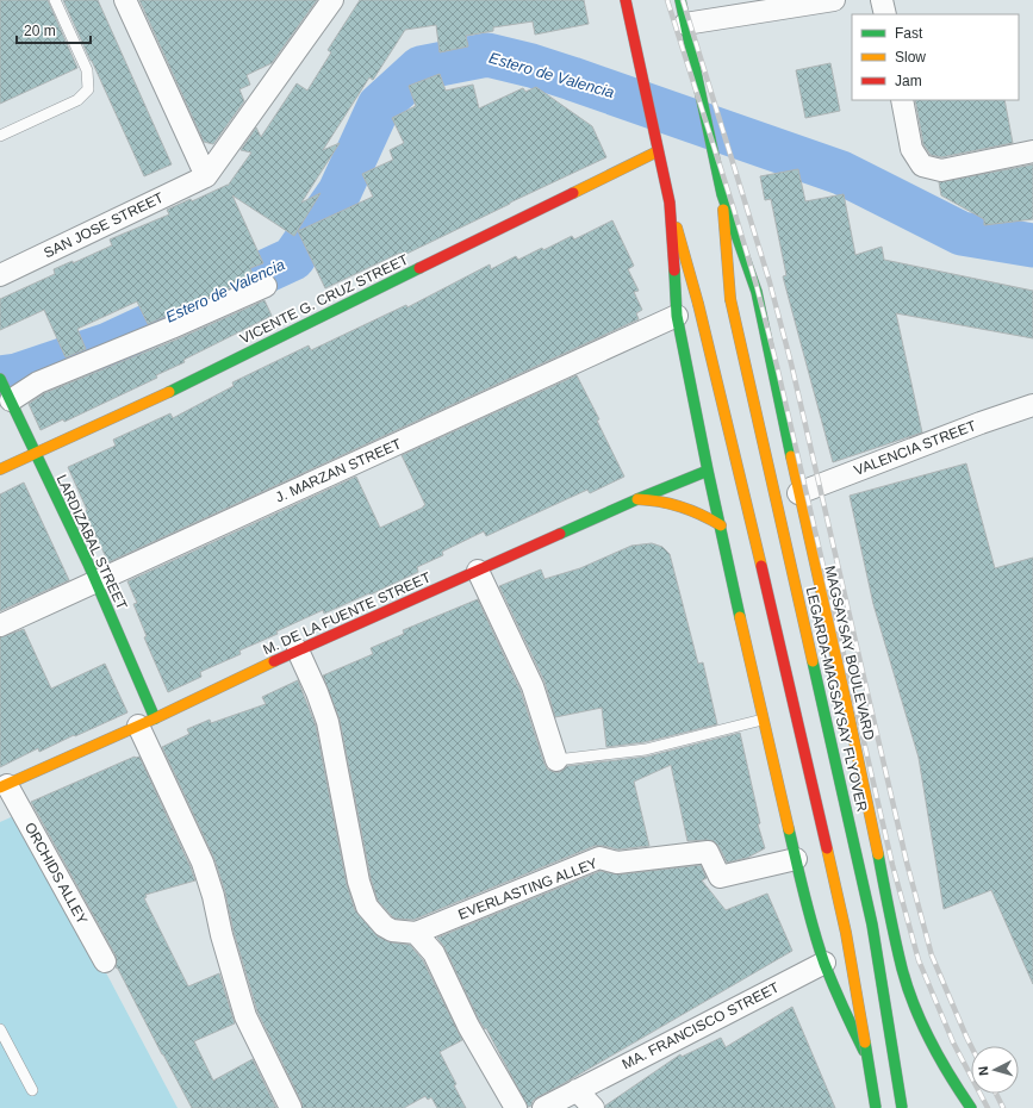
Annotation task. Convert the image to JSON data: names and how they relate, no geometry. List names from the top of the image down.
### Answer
{
  "streets": {
    "main road": [
      "VICENTE G. CRUZ STREET",
      "LARDIZABAL STREET",
      "M. DE LA FUENTE STREET",
      "MAGSAYSAY BOULEVARD",
      "LEGARDA-MAGSAYSAY FLYOVER"
    ],
    "street": [
      "SAN JOSE STREET",
      "VALENCIA STREET",
      "J. MARZAN STREET",
      "ORCHIDS ALLEY",
      "EVERLASTING ALLEY",
      "MA. FRANCISCO STREET"
    ]
  },
  "crossings": [
    ["VICENTE G. CRUZ STREET", "LARDIZABAL STREET"],
    ["VALENCIA STREET", "MAGSAYSAY BOULEVARD"],
    ["J. MARZAN STREET", "LARDIZABAL STREET"],
    ["LARDIZABAL STREET", "M. DE LA FUENTE STREET"],
    ["M. DE LA FUENTE STREET", "ORCHIDS ALLEY"],
    ["MAGSAYSAY BOULEVARD", "LEGARDA-MAGSAYSAY FLYOVER"]
  ],
  "water": ["Estero de Valencia"],
  "legend": ["Fast", "Slow", "Jam"],
  "scale_bar": "20 m",
  "north": "left"
}
